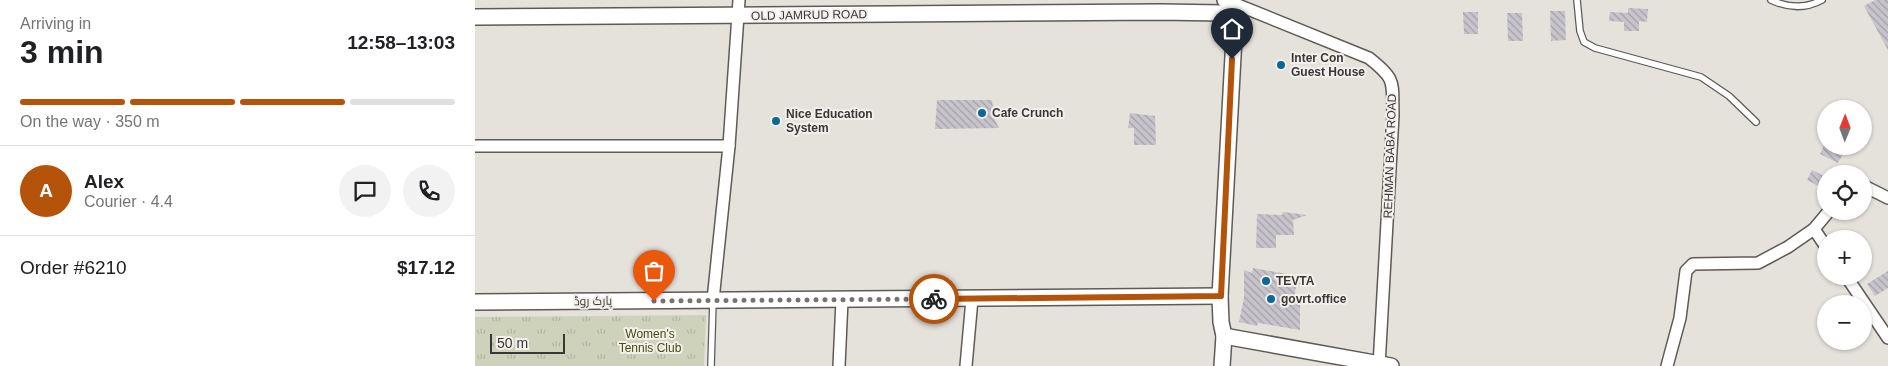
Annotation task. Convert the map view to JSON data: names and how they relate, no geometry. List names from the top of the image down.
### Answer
{
  "streets": {
    "street": ["OLD JAMRUD ROAD", "REHMAN BABA ROAD", "پارک روڈ"]
  },
  "crossings": [
    ["OLD JAMRUD ROAD", "REHMAN BABA ROAD"],
    ["REHMAN BABA ROAD", "پارک روڈ"]
  ],
  "parks": ["Women's Tennis Club"],
  "places": [
    "Inter Con Guest House",
    "Cafe Crunch",
    "Nice Education System",
    "TEVTA",
    "govrt.office"
  ],
  "scale_bar": "50 m",
  "north": "top",
  "page": {
    "heading": ["3 min", "Arriving in", "12:58–13:03"],
    "panel": [
      "Alex",
      "Courier · 4.4",
      "Order #6210",
      "$17.12"
    ],
    "bar": "On the way · 350 m",
    "map_buttons": ["+", "−"],
    "round": "A",
    "scale": "50 m"
  }
}
